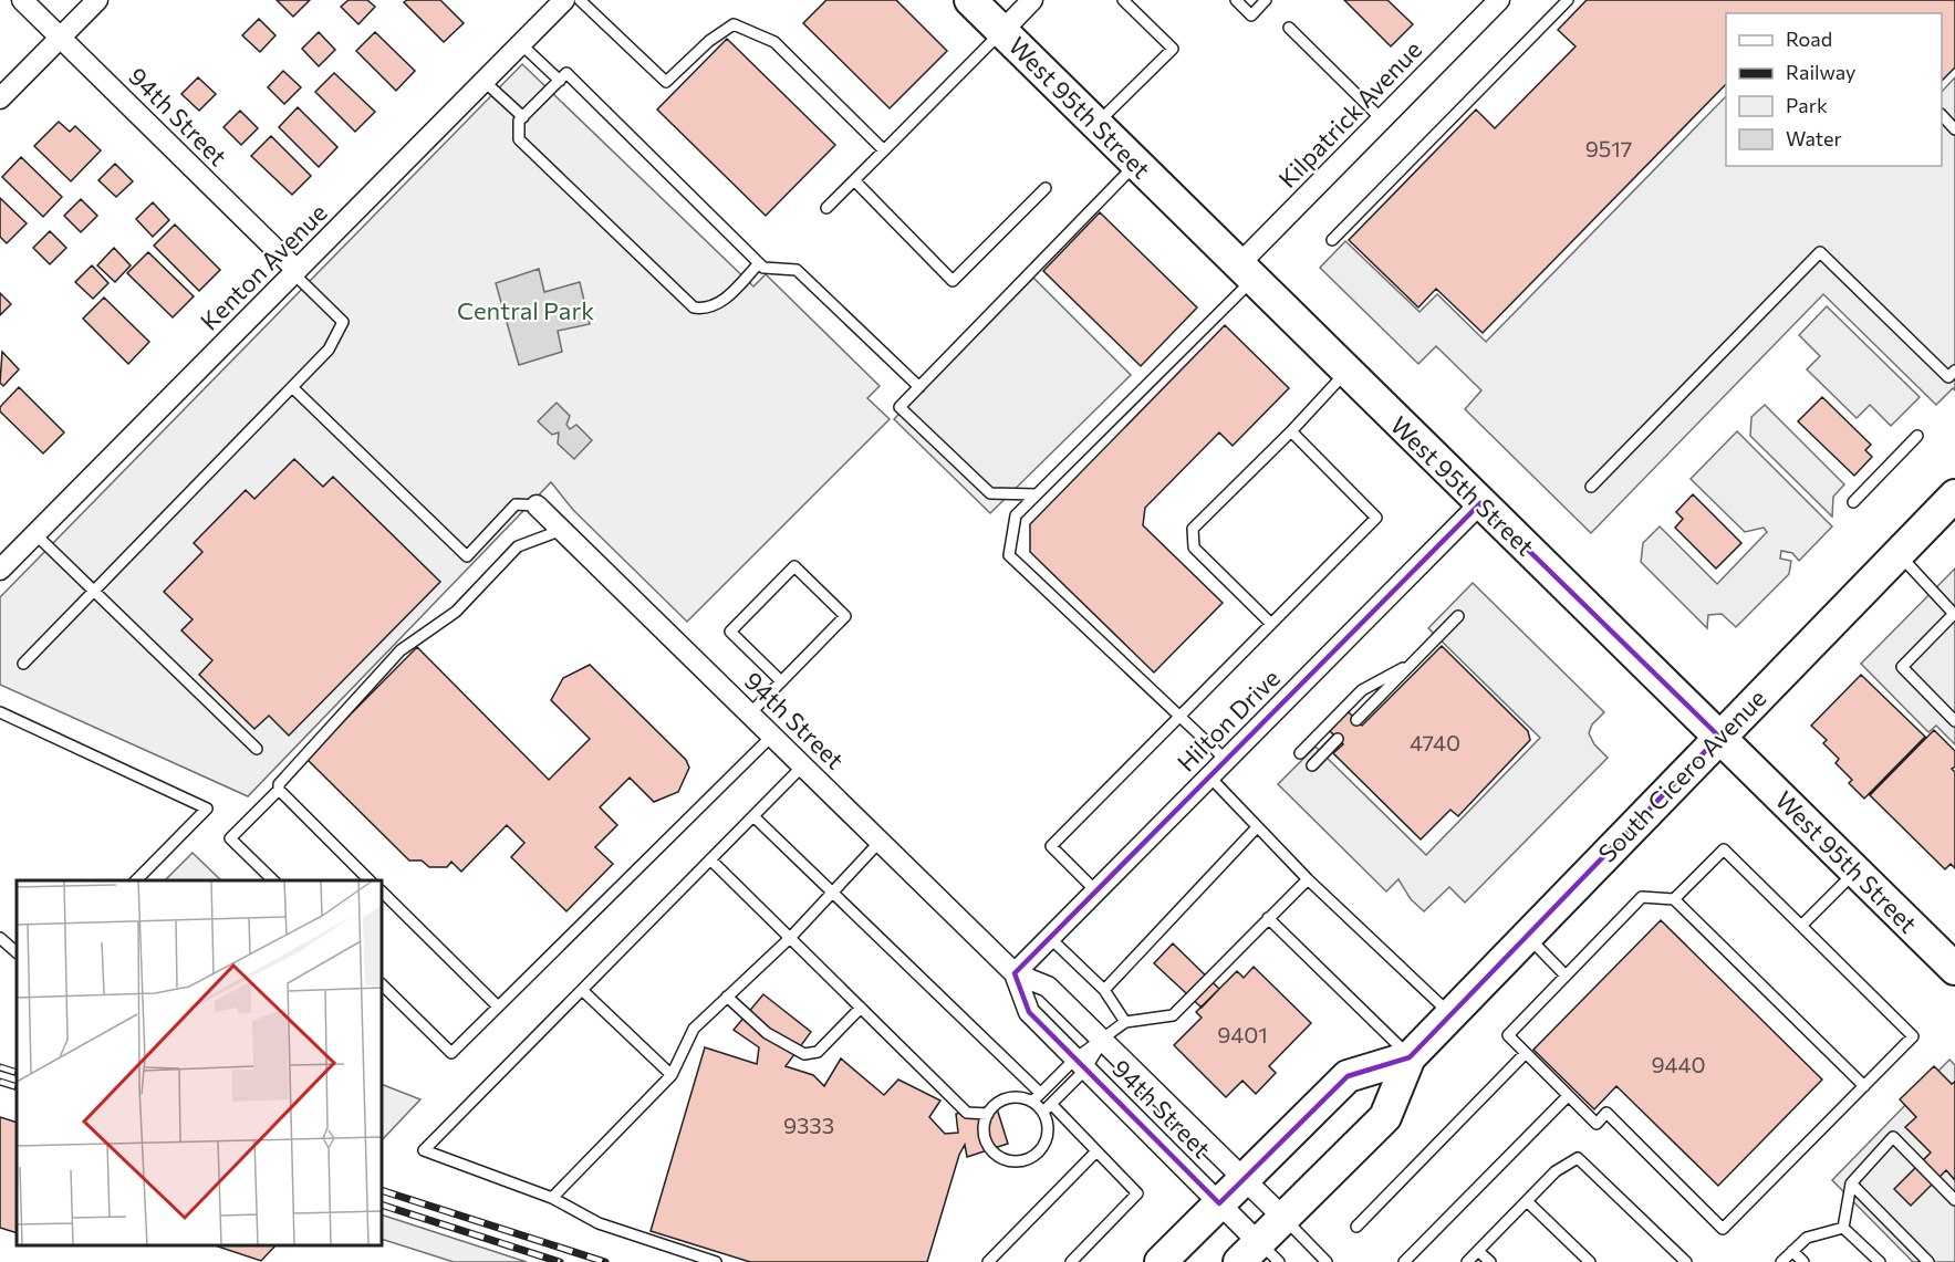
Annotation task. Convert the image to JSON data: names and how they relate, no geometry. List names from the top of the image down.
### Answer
{
  "streets": {
    "main road": ["West 95th Street", "South Cicero Avenue"],
    "street": [
      "Kilpatrick Avenue",
      "94th Street",
      "Kenton Avenue",
      "Hilton Drive"
    ]
  },
  "crossings": [
    ["West 95th Street", "Kilpatrick Avenue"],
    ["West 95th Street", "Hilton Drive"],
    ["West 95th Street", "South Cicero Avenue"],
    ["94th Street", "Kenton Avenue"],
    ["94th Street", "Hilton Drive"],
    ["94th Street", "South Cicero Avenue"]
  ],
  "parks": ["Central Park"],
  "house_numbers": [
    "9517",
    "4740",
    "9401",
    "9440",
    "9333"
  ],
  "legend": [
    "Road",
    "Railway",
    "Park",
    "Water"
  ]
}
